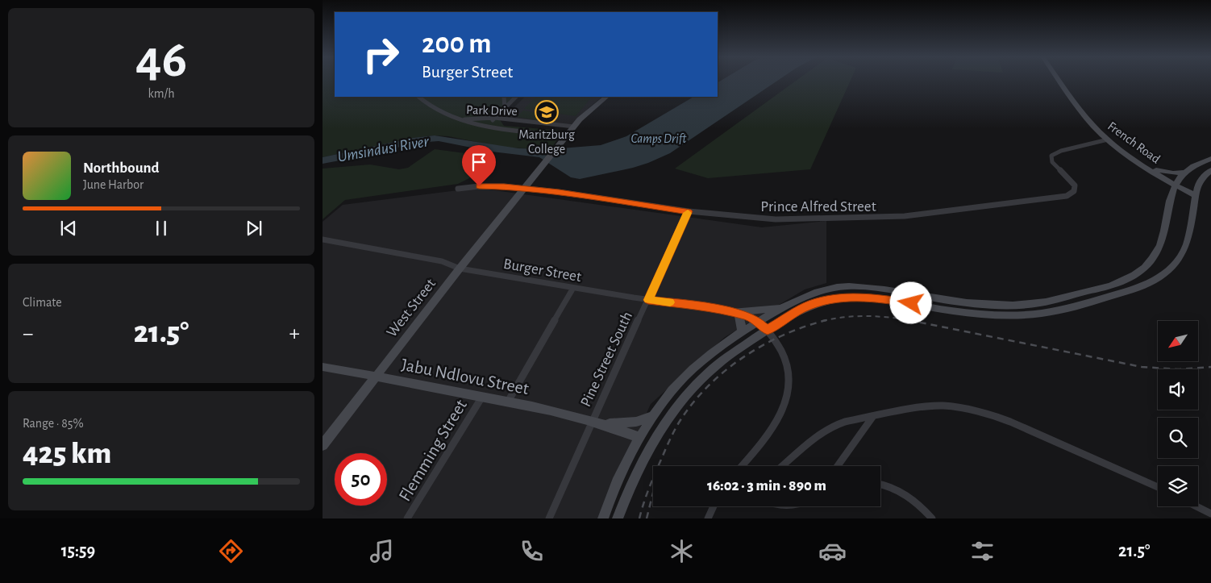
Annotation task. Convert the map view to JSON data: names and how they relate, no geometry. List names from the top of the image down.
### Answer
{
  "streets": {
    "main road": ["French Road", "West Street", "Jabu Ndlovu Street"],
    "street": [
      "Park Drive",
      "Prince Alfred Street",
      "Burger Street",
      "Pine Street South",
      "Flemming Street"
    ]
  },
  "crossings": [
    ["Park Drive", "West Street"],
    ["French Road", "Prince Alfred Street"],
    ["Prince Alfred Street", "West Street"],
    ["Prince Alfred Street", "Pine Street South"],
    ["Burger Street", "West Street"],
    ["Burger Street", "Pine Street South"],
    ["West Street", "Jabu Ndlovu Street"],
    ["Pine Street South", "Jabu Ndlovu Street"],
    ["Jabu Ndlovu Street", "Flemming Street"]
  ],
  "water": ["Camps Drift", "Umsindusi River"],
  "places": {
    "school or university": ["Maritzburg College"]
  },
  "north": "bottom left",
  "page": {
    "tile": [
      ["46", "km/h"],
      "Climate",
      ["Range · 85%", "425 km"]
    ],
    "turn": ["200 m", "Burger Street"],
    "song": ["Northbound", "June Harbor"],
    "heat": ["−", "21.5°", "+"],
    "limit": "50",
    "trip": "16:02 · 3 min · 890 m",
    "tabs": ["15:59", "21.5°"]
  }
}
